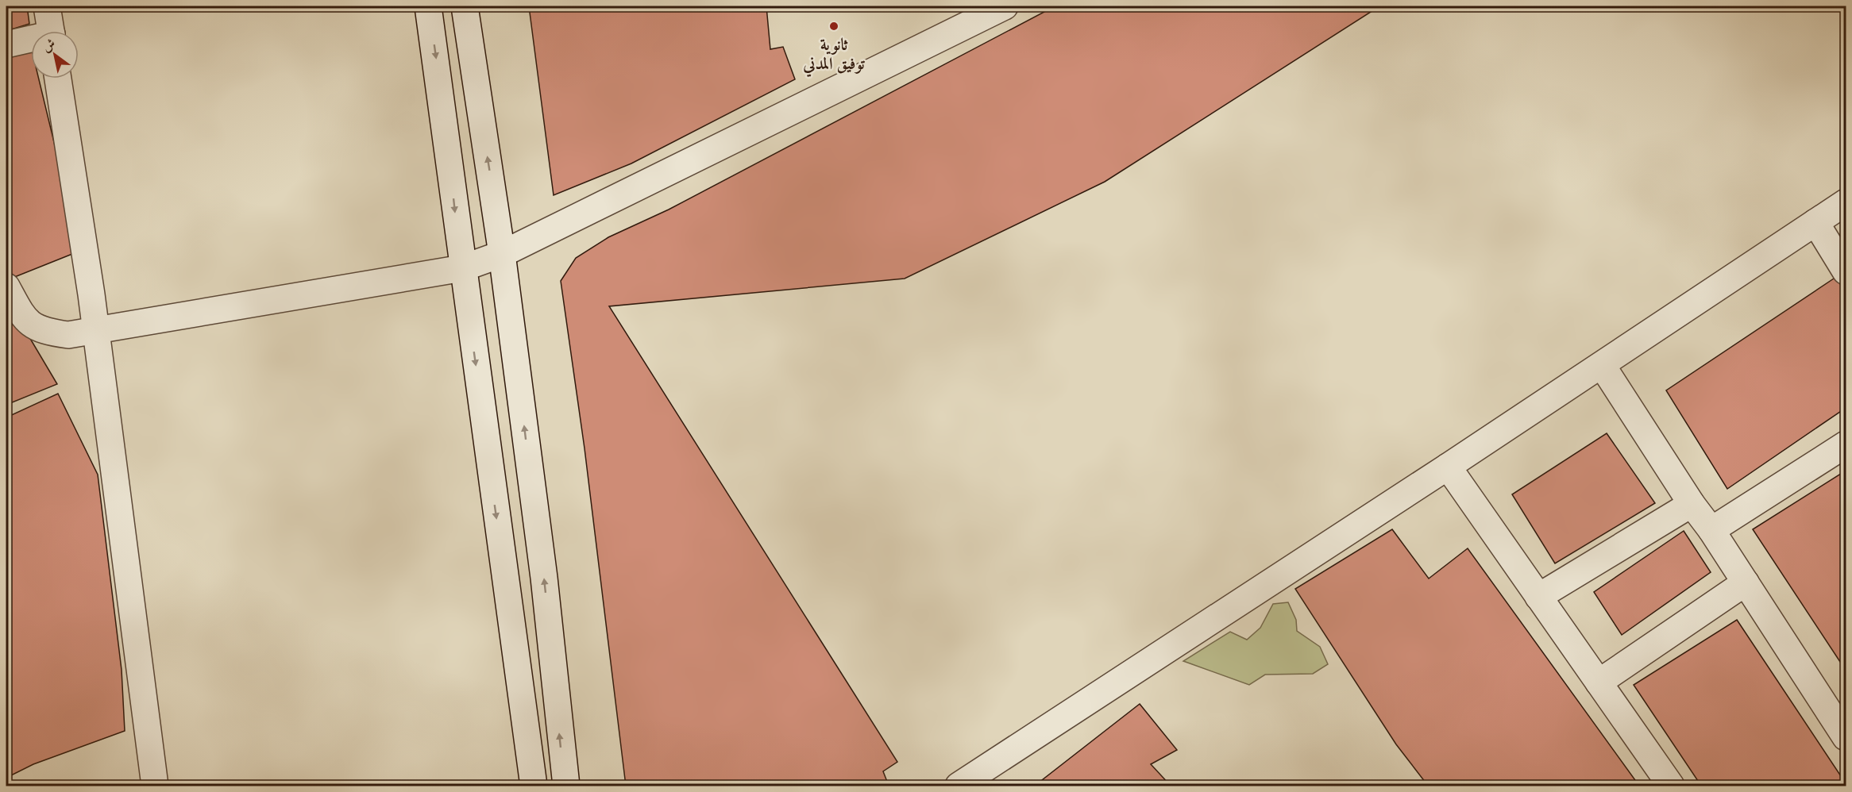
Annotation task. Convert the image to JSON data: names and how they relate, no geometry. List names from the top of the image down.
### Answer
{
  "places": ["ثانوية توفيق المدني"],
  "north": "top left"
}
